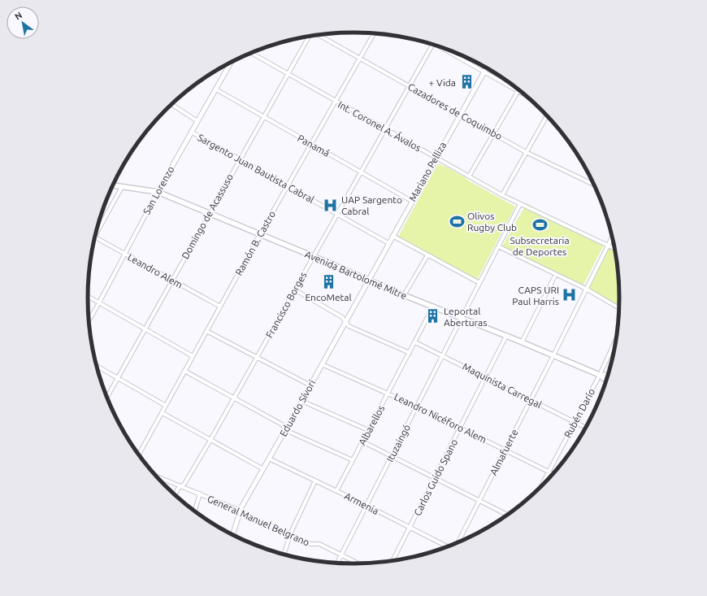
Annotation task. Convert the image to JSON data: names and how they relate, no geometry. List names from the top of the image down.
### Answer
{
  "streets": {
    "main road": ["Avenida Bartolomé Mitre"],
    "street": [
      "Cazadores de Coquimbo",
      "Int. Coronel A. Ávalos",
      "Panamá",
      "Sargento Juan Bautista Cabral",
      "Mariano Pelliza",
      "San Lorenzo",
      "Domingo de Acassuso",
      "Ramón B. Castro",
      "Leandro Alem",
      "Francisco Borges",
      "Maquinista Carregal",
      "Eduardo Sívori",
      "Rubén Darío",
      "Leandro Nicéforo Alem",
      "Albarellos",
      "Ituzaingó",
      "Almafuerte",
      "Carlos Guido Spano",
      "Armenia",
      "General Manuel Belgrano"
    ]
  },
  "crossings": [
    ["Cazadores de Coquimbo", "Mariano Pelliza"],
    ["Cazadores de Coquimbo", "Ramón B. Castro"],
    ["Cazadores de Coquimbo", "Francisco Borges"],
    ["Int. Coronel A. Ávalos", "Mariano Pelliza"],
    ["Int. Coronel A. Ávalos", "Domingo de Acassuso"],
    ["Int. Coronel A. Ávalos", "Ramón B. Castro"],
    ["Int. Coronel A. Ávalos", "Francisco Borges"],
    ["Int. Coronel A. Ávalos", "Ituzaingó"],
    ["Int. Coronel A. Ávalos", "Almafuerte"],
    ["Panamá", "Mariano Pelliza"],
    ["Panamá", "San Lorenzo"],
    ["Panamá", "Domingo de Acassuso"],
    ["Panamá", "Ramón B. Castro"],
    ["Panamá", "Francisco Borges"],
    ["Sargento Juan Bautista Cabral", "Mariano Pelliza"],
    ["Sargento Juan Bautista Cabral", "San Lorenzo"],
    ["Sargento Juan Bautista Cabral", "Domingo de Acassuso"],
    ["Sargento Juan Bautista Cabral", "Ramón B. Castro"],
    ["Sargento Juan Bautista Cabral", "Francisco Borges"],
    ["Mariano Pelliza", "Avenida Bartolomé Mitre"],
    ["Mariano Pelliza", "Eduardo Sívori"],
    ["San Lorenzo", "Leandro Alem"],
    ["San Lorenzo", "Avenida Bartolomé Mitre"],
    ["Domingo de Acassuso", "Leandro Alem"],
    ["Domingo de Acassuso", "Avenida Bartolomé Mitre"],
    ["Ramón B. Castro", "Leandro Alem"],
    ["Ramón B. Castro", "Avenida Bartolomé Mitre"],
    ["Avenida Bartolomé Mitre", "Francisco Borges"],
    ["Avenida Bartolomé Mitre", "Eduardo Sívori"],
    ["Avenida Bartolomé Mitre", "Rubén Darío"],
    ["Avenida Bartolomé Mitre", "Albarellos"],
    ["Avenida Bartolomé Mitre", "Ituzaingó"],
    ["Avenida Bartolomé Mitre", "Almafuerte"],
    ["Avenida Bartolomé Mitre", "Carlos Guido Spano"],
    ["Francisco Borges", "General Manuel Belgrano"],
    ["Maquinista Carregal", "Rubén Darío"],
    ["Maquinista Carregal", "Albarellos"],
    ["Maquinista Carregal", "Ituzaingó"],
    ["Maquinista Carregal", "Almafuerte"],
    ["Maquinista Carregal", "Carlos Guido Spano"],
    ["Eduardo Sívori", "Leandro Nicéforo Alem"],
    ["Eduardo Sívori", "Armenia"],
    ["Eduardo Sívori", "General Manuel Belgrano"],
    ["Rubén Darío", "Leandro Nicéforo Alem"],
    ["Leandro Nicéforo Alem", "Albarellos"],
    ["Leandro Nicéforo Alem", "Ituzaingó"],
    ["Leandro Nicéforo Alem", "Almafuerte"],
    ["Leandro Nicéforo Alem", "Carlos Guido Spano"],
    ["Albarellos", "Armenia"],
    ["Ituzaingó", "Armenia"],
    ["Ituzaingó", "General Manuel Belgrano"],
    ["Carlos Guido Spano", "Armenia"]
  ],
  "places": {
    "building": ["+ Vida", "EncoMetal", "Leportal Aberturas"],
    "hospital": ["UAP Sargento Cabral", "CAPS URI Paul Harris"],
    "sports": ["Olivos Rugby Club", "Subsecretaria de Deportes"]
  },
  "north": "top left"
}
